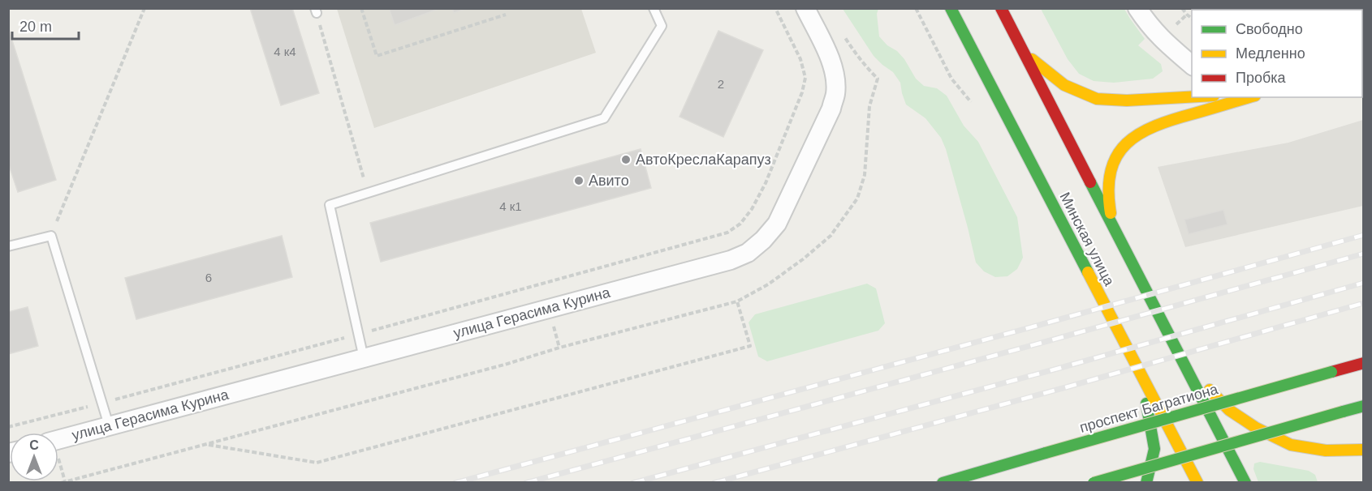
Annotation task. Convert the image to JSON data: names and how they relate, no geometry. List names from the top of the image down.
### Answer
{
  "streets": {
    "main road": ["Минская улица", "проспект Багратиона"],
    "street": ["улица Герасима Курина"]
  },
  "places": ["АвтоКреслаКарапуз", "Авито"],
  "house_numbers": [
    "4 к4",
    "2",
    "4 к1",
    "6"
  ],
  "legend": ["Свободно", "Медленно", "Пробка"],
  "scale_bar": "20 m",
  "north": "top"
}
